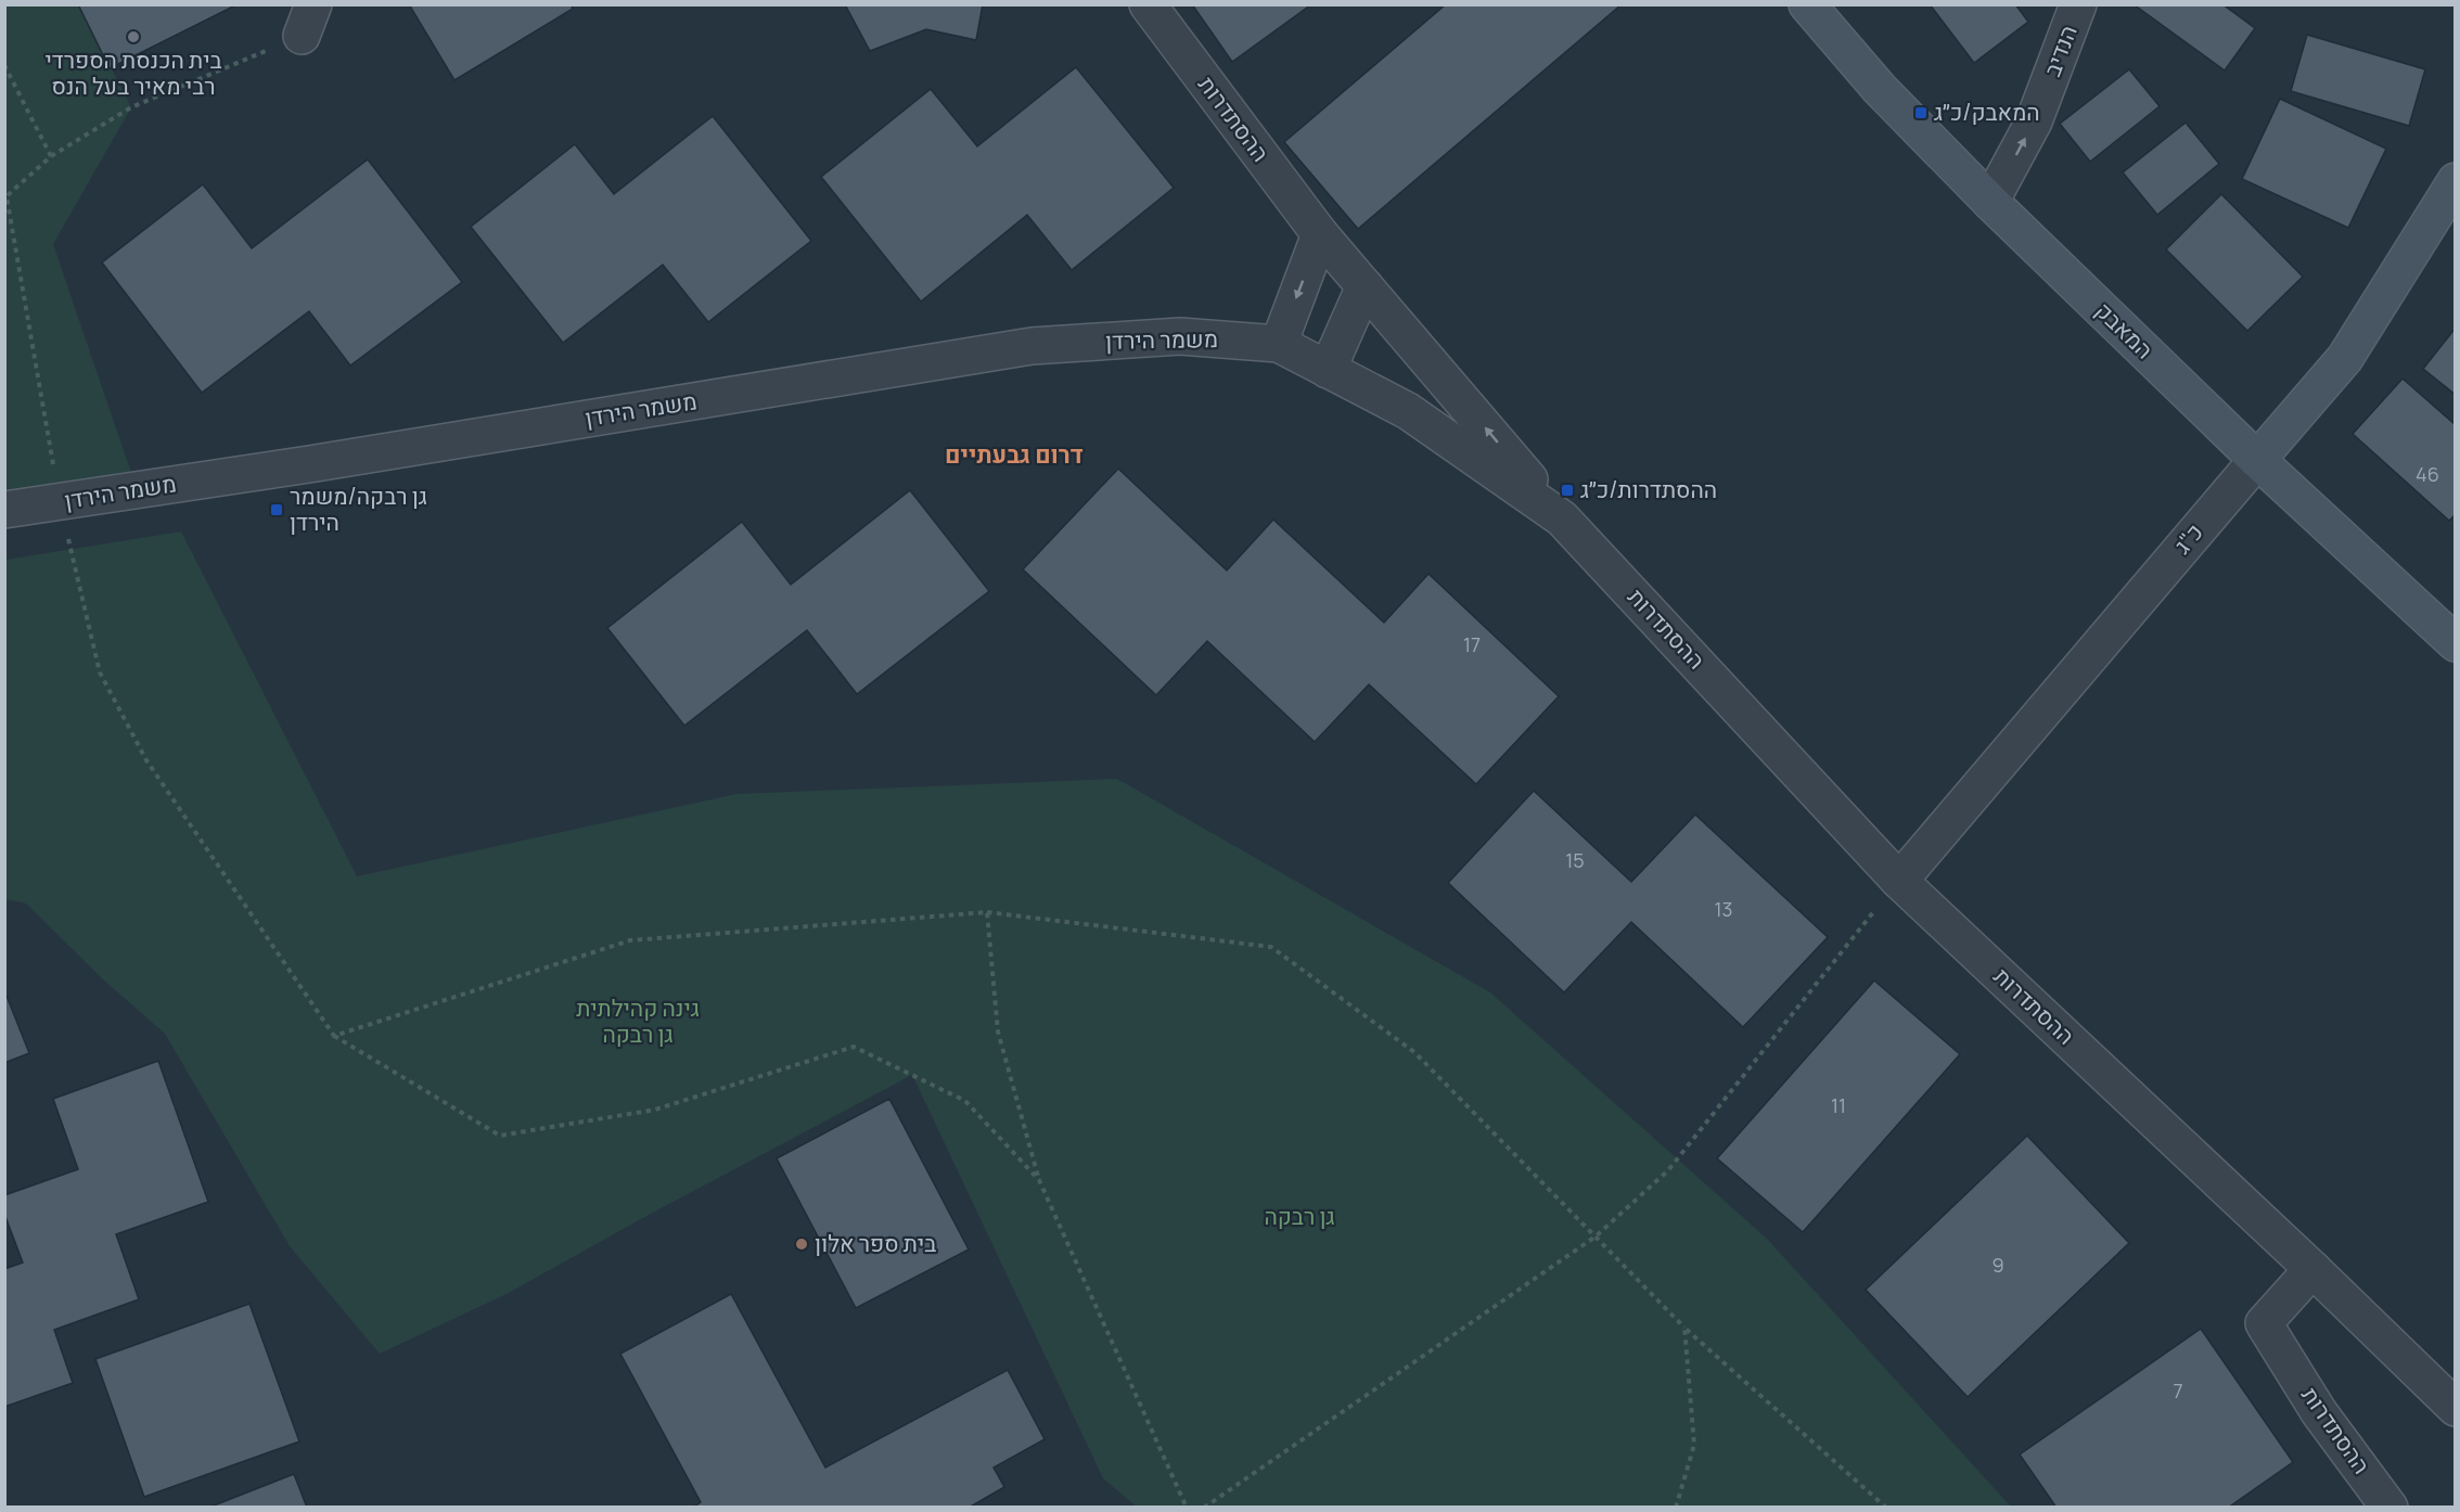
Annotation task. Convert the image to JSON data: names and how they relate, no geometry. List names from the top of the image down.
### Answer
{
  "streets": {
    "street": [
      "הנדיב",
      "ההסתדרות",
      "המאבק",
      "משמר הירדן",
      "כ\"ג"
    ]
  },
  "crossings": [
    ["הנדיב", "המאבק"],
    ["ההסתדרות", "משמר הירדן"],
    ["ההסתדרות", "כ\"ג"],
    ["המאבק", "כ\"ג"]
  ],
  "one_way": ["הנדיב"],
  "districts": ["דרום גבעתיים"],
  "parks": ["גינה קהילתית גן רבקה", "גן רבקה"],
  "places": {
    "other": ["בית הכנסת הספרדי רבי מאיר בעל הנס", "בית ספר אלון"],
    "transit": ["המאבק/כ״ג", "ההסתדרות/כ״ג", "גן רבקה/משמר הירדן"]
  },
  "house_numbers": [
    "46",
    "17",
    "15",
    "13",
    "11",
    "9",
    "7"
  ]
}
